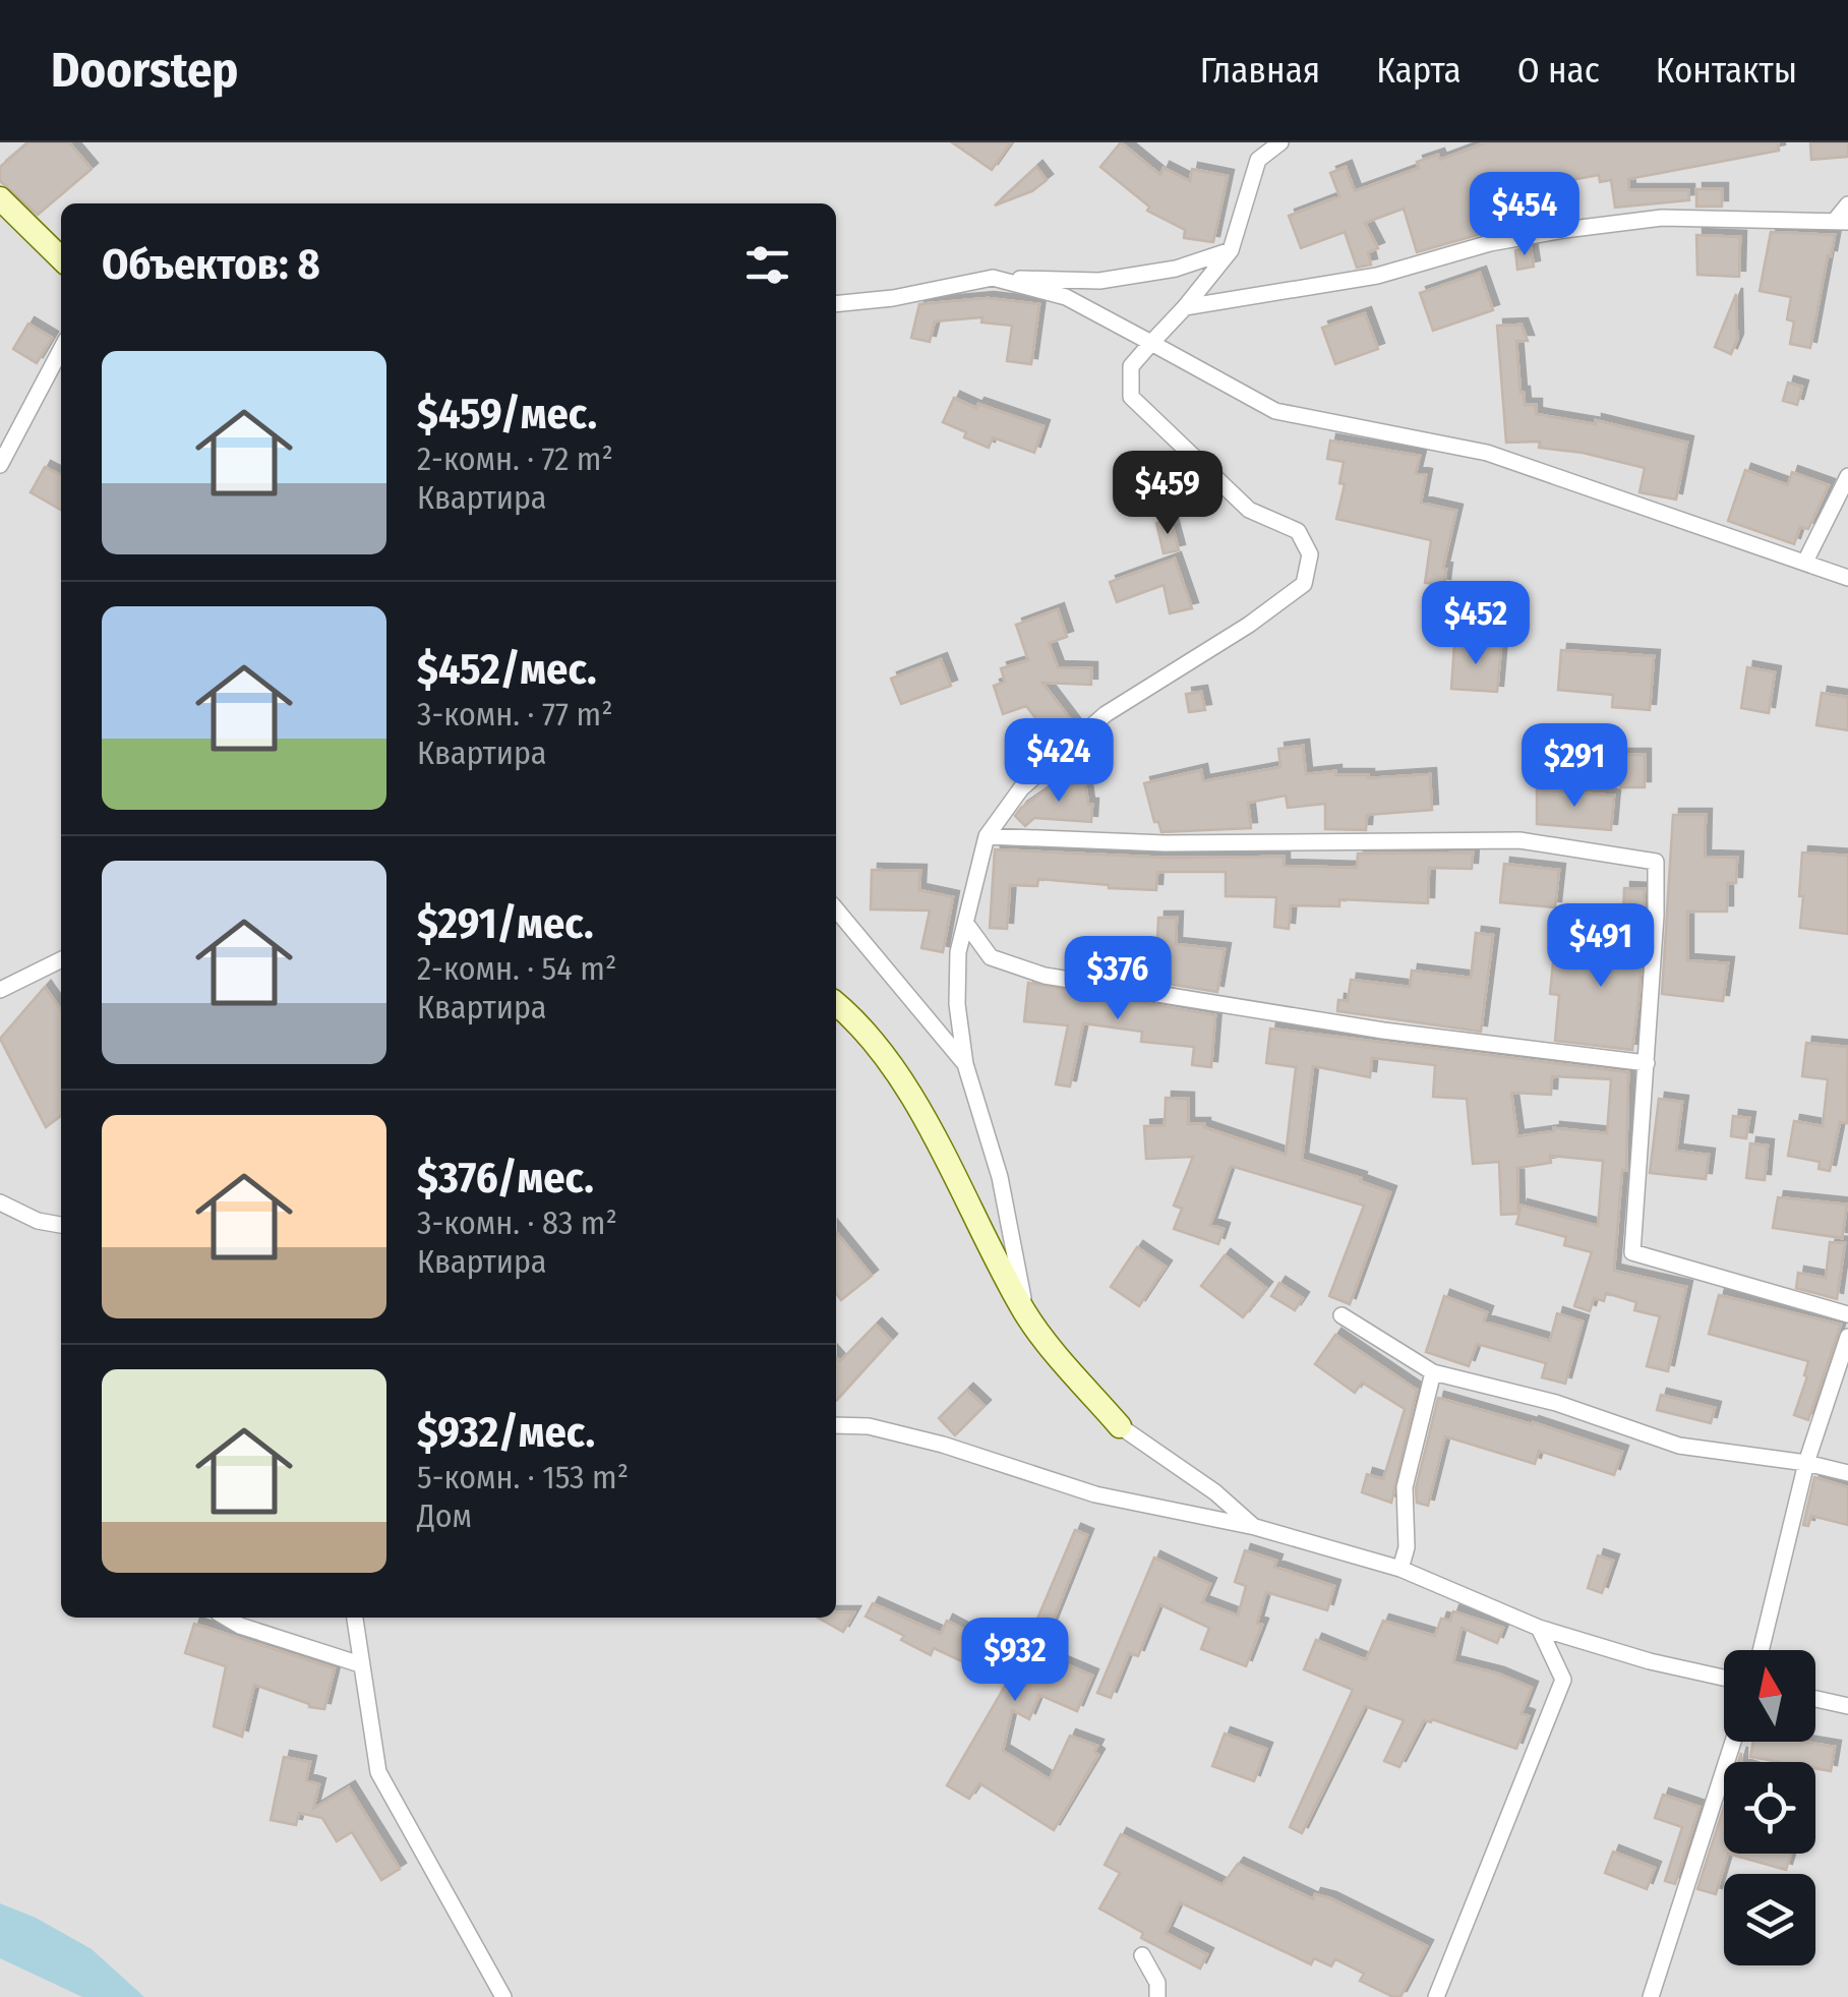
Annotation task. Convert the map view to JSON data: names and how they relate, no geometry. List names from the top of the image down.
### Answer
{
  "north": "top",
  "page": {
    "header": "Doorstep",
    "nav": [
      "Главная",
      "Карта",
      "О нас",
      "Контакты"
    ],
    "price": [
      "$454",
      "$459",
      "$452",
      "$424",
      "$291",
      "$491",
      "$376",
      "$932"
    ],
    "heading": "Объектов: 8",
    "list": [
      {
        "name": "$459/мес.",
        "note": "2-комн. · 72 m² · Квартира"
      },
      {
        "name": "$452/мес.",
        "note": "3-комн. · 77 m² · Квартира"
      },
      {
        "name": "$291/мес.",
        "note": "2-комн. · 54 m² · Квартира"
      },
      {
        "name": "$376/мес.",
        "note": "3-комн. · 83 m² · Квартира"
      },
      {
        "name": "$932/мес.",
        "note": "5-комн. · 153 m² · Дом"
      }
    ]
  }
}
